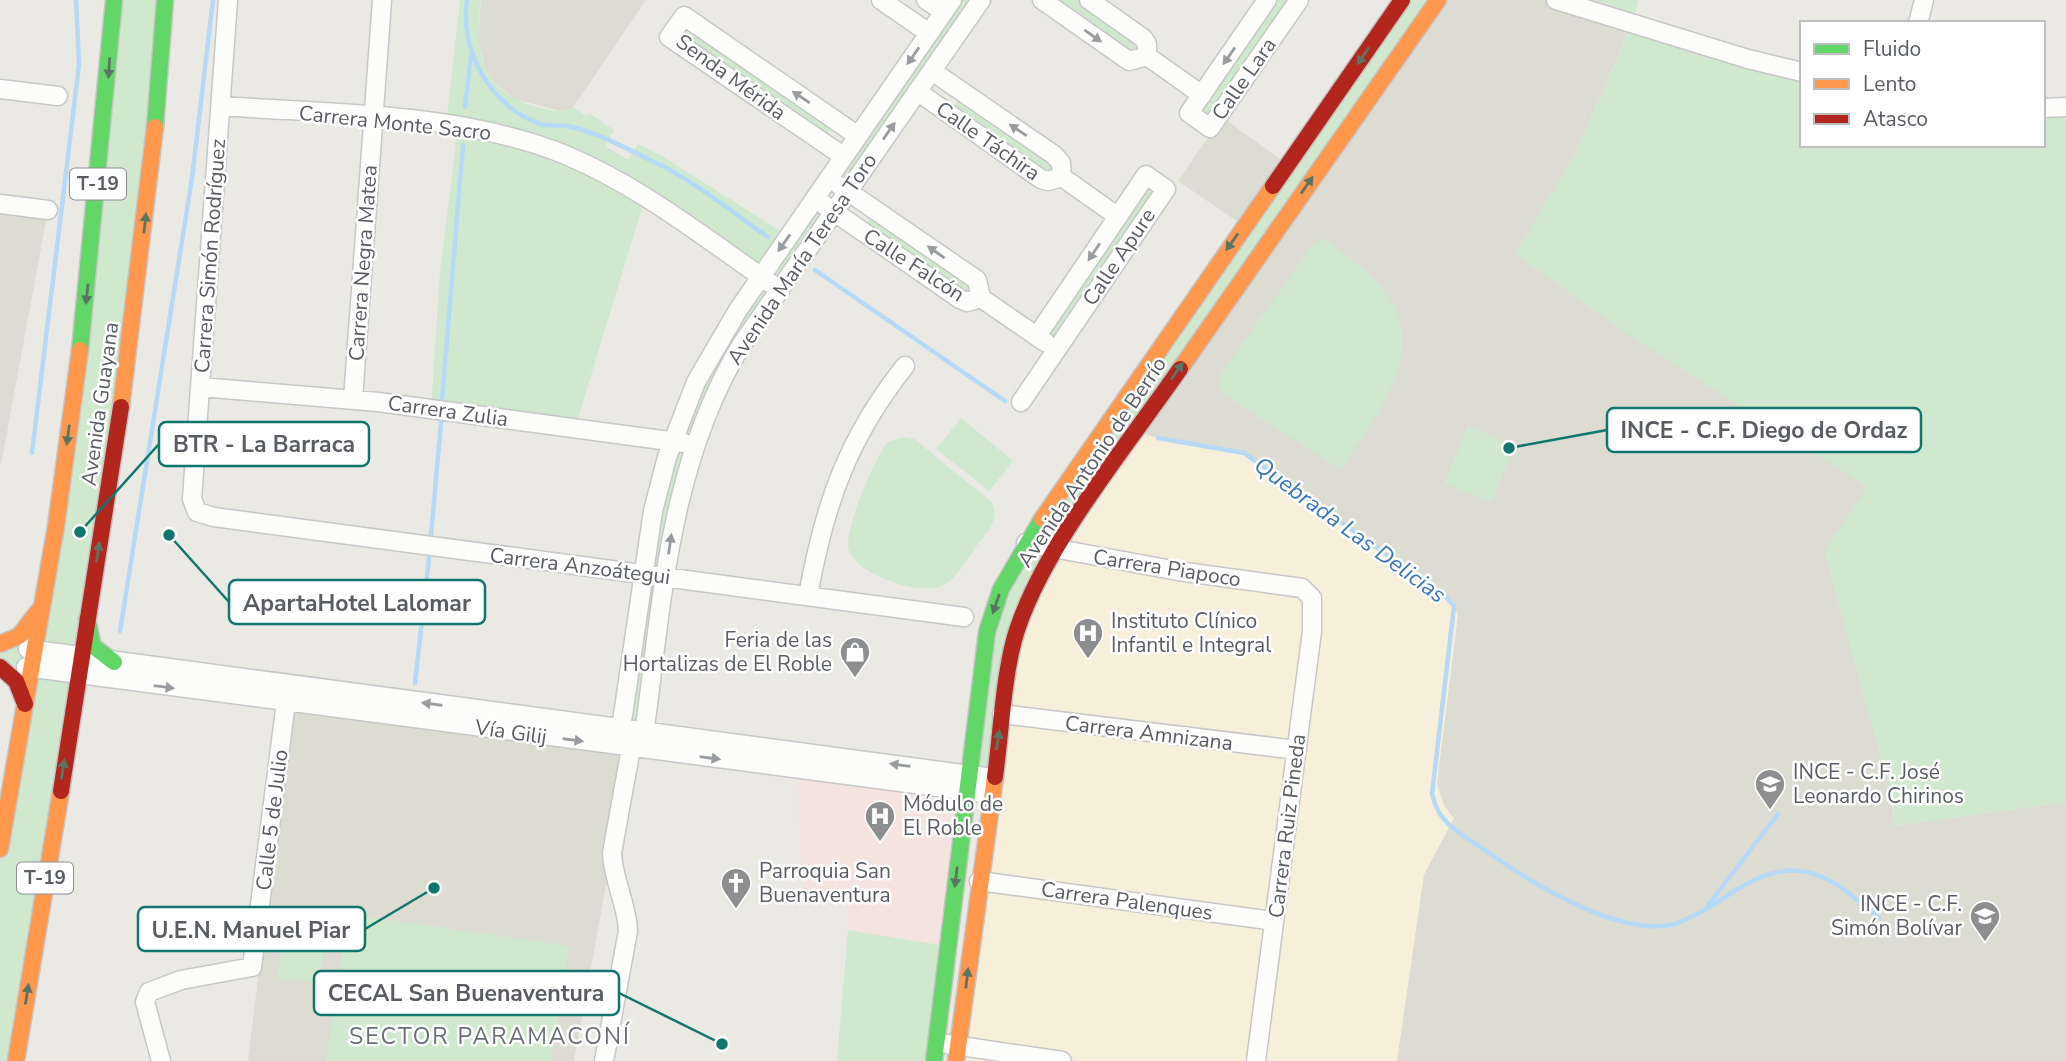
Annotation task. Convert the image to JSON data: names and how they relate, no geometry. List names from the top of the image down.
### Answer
{
  "streets": {
    "main road": ["T-19", "Avenida Guayana", "Avenida Antonio de Berrío"],
    "street": [
      "Senda Mérida",
      "Calle Lara",
      "Carrera Monte Sacro",
      "Calle Táchira",
      "Carrera Simón Rodríguez",
      "Calle Apure",
      "Avenida María Teresa Toro",
      "Carrera Negra Matea",
      "Calle Falcón",
      "Carrera Zulia",
      "Carrera Anzoátegui",
      "Carrera Piapoco",
      "Vía Gilij",
      "Carrera Amnizana",
      "Calle 5 de Julio",
      "Carrera Ruiz Pineda",
      "Carrera Palenques"
    ]
  },
  "crossings": [
    ["Senda Mérida", "Avenida María Teresa Toro"],
    ["Carrera Monte Sacro", "Carrera Simón Rodríguez"],
    ["Carrera Monte Sacro", "Avenida María Teresa Toro"],
    ["Carrera Monte Sacro", "Carrera Negra Matea"],
    ["Calle Táchira", "Calle Apure"],
    ["Calle Táchira", "Avenida María Teresa Toro"],
    ["Carrera Simón Rodríguez", "Carrera Zulia"],
    ["Carrera Simón Rodríguez", "Carrera Anzoátegui"],
    ["Calle Apure", "Calle Falcón"],
    ["Avenida María Teresa Toro", "Calle Falcón"],
    ["Avenida María Teresa Toro", "Carrera Zulia"],
    ["Avenida María Teresa Toro", "Carrera Anzoátegui"],
    ["Avenida María Teresa Toro", "Vía Gilij"],
    ["Carrera Negra Matea", "Carrera Zulia"],
    ["Avenida Guayana", "Vía Gilij"],
    ["Avenida Antonio de Berrío", "Carrera Piapoco"],
    ["Avenida Antonio de Berrío", "Vía Gilij"],
    ["Avenida Antonio de Berrío", "Carrera Amnizana"],
    ["Avenida Antonio de Berrío", "Carrera Palenques"],
    ["Carrera Piapoco", "Carrera Ruiz Pineda"],
    ["Vía Gilij", "Calle 5 de Julio"],
    ["Carrera Amnizana", "Carrera Ruiz Pineda"],
    ["Carrera Ruiz Pineda", "Carrera Palenques"]
  ],
  "one_way": ["Calle Lara"],
  "districts": ["SECTOR PARAMACONÍ"],
  "water": ["Quebrada Las Delicias"],
  "places": {
    "other": [
      "INCE - C.F. Diego de Ordaz",
      "BTR - La Barraca",
      "ApartaHotel Lalomar",
      "U.E.N. Manuel Piar",
      "CECAL San Buenaventura"
    ],
    "hospital": ["Instituto Clínico Infantil e Integral", "Módulo de El Roble"],
    "shop": ["Feria de las Hortalizas de El Roble"],
    "school or university": ["INCE - C.F. José Leonardo Chirinos", "INCE - C.F. Simón Bolívar"],
    "church": ["Parroquia San Buenaventura"]
  },
  "legend": ["Fluido", "Lento", "Atasco"]
}
